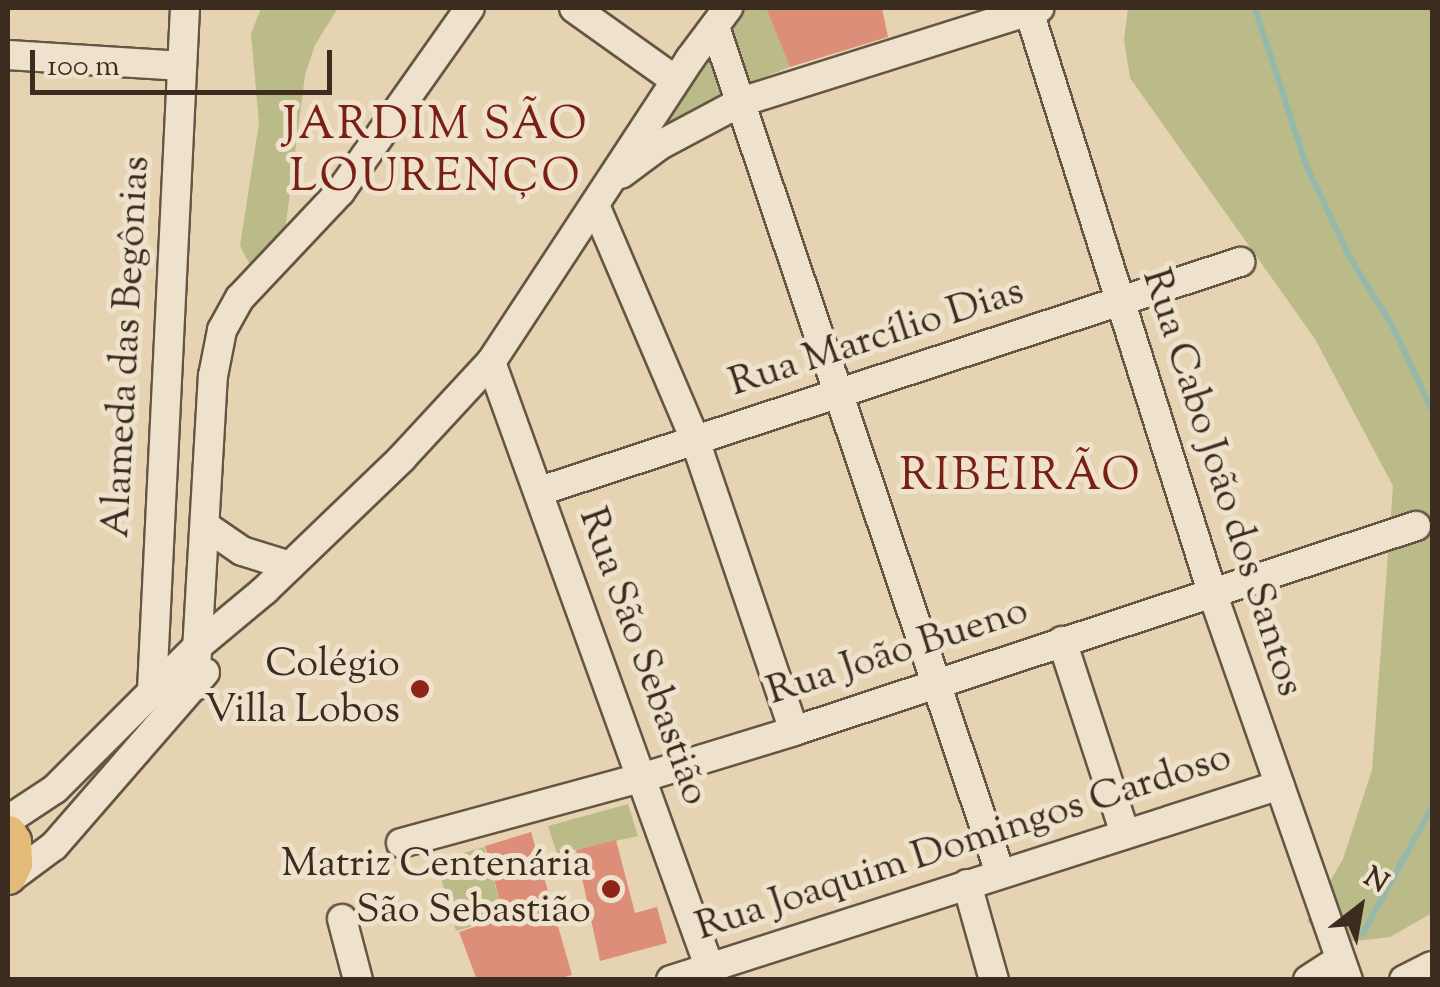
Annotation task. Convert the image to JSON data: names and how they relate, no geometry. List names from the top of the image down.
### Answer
{
  "streets": {
    "street": [
      "Rua Marcílio Dias",
      "Alameda das Begônias",
      "Rua Cabo João dos Santos",
      "Rua João Bueno",
      "Rua São Sebastião",
      "Rua Joaquim Domingos Cardoso"
    ]
  },
  "crossings": [
    ["Rua Marcílio Dias", "Rua Cabo João dos Santos"],
    ["Rua Marcílio Dias", "Rua São Sebastião"],
    ["Rua Cabo João dos Santos", "Rua João Bueno"],
    ["Rua Cabo João dos Santos", "Rua Joaquim Domingos Cardoso"],
    ["Rua João Bueno", "Rua São Sebastião"],
    ["Rua São Sebastião", "Rua Joaquim Domingos Cardoso"]
  ],
  "districts": ["JARDIM SÃO LOURENÇO", "RIBEIRÃO"],
  "places": ["Colégio Villa Lobos", "Matriz Centenária São Sebastião"],
  "scale_bar": "100 m",
  "north": "top right"
}
